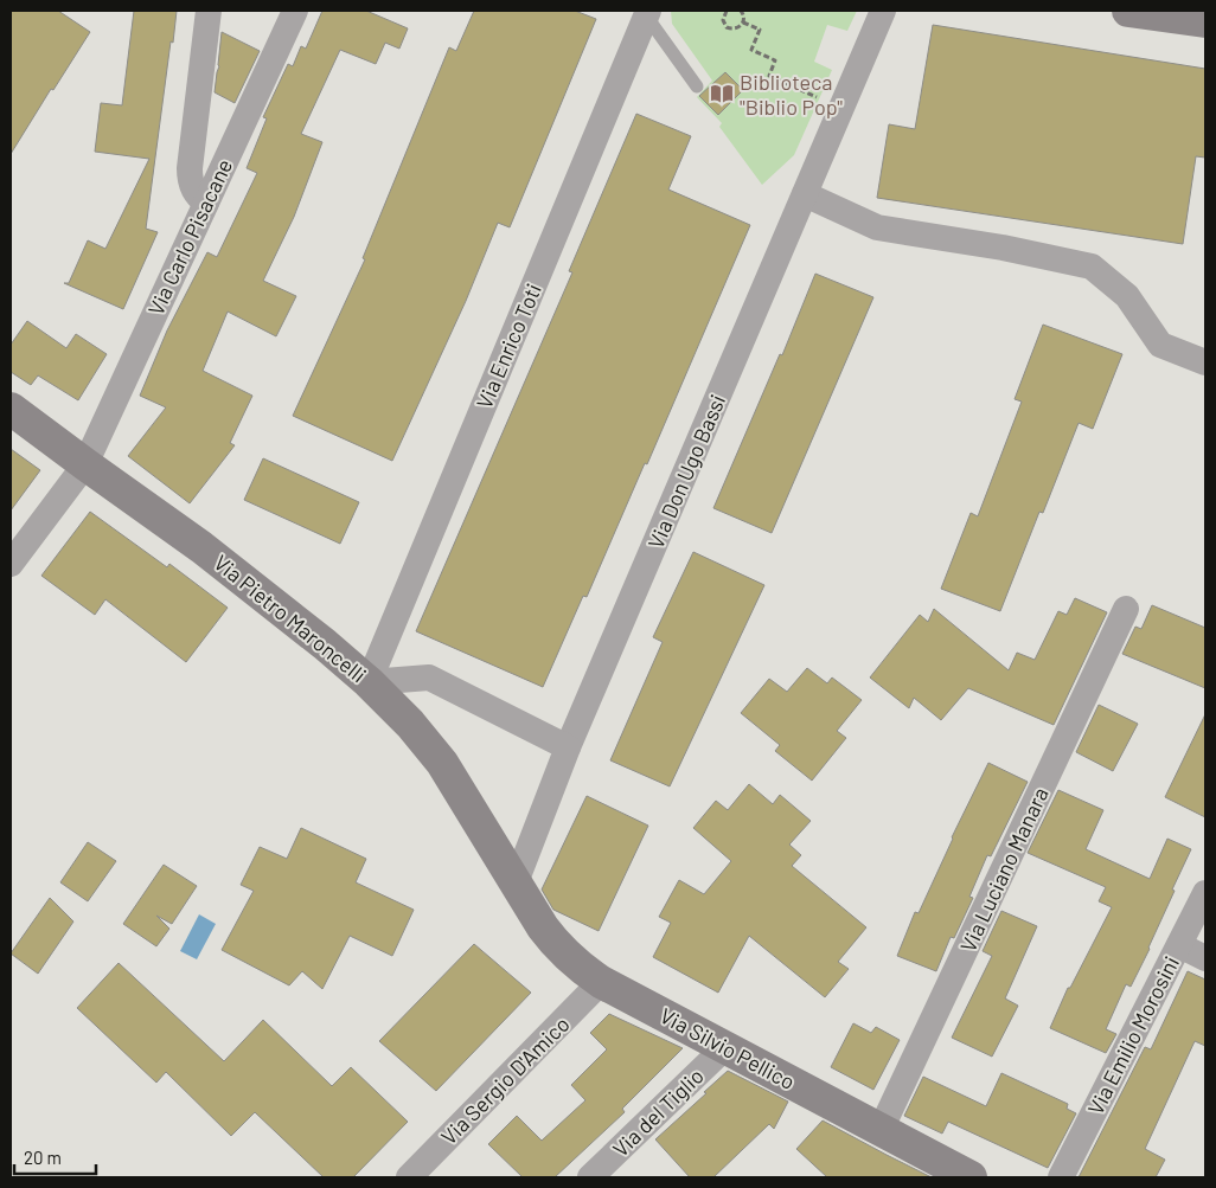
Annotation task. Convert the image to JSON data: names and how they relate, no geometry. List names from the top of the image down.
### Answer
{
  "streets": {
    "street": [
      "Via Carlo Pisacane",
      "Via Enrico Toti",
      "Via Don Ugo Bassi",
      "Via Pietro Maroncelli",
      "Via Luciano Manara",
      "Via Emilio Morosini",
      "Via Silvio Pellico",
      "Via Sergio D'Amico",
      "Via del Tiglio"
    ]
  },
  "crossings": [
    ["Via Carlo Pisacane", "Via Pietro Maroncelli"],
    ["Via Enrico Toti", "Via Pietro Maroncelli"],
    ["Via Don Ugo Bassi", "Via Pietro Maroncelli"],
    ["Via Don Ugo Bassi", "Via Silvio Pellico"],
    ["Via Pietro Maroncelli", "Via Silvio Pellico"],
    ["Via Luciano Manara", "Via Silvio Pellico"],
    ["Via Silvio Pellico", "Via Sergio D'Amico"],
    ["Via Silvio Pellico", "Via del Tiglio"]
  ],
  "places": {
    "library": ["Biblioteca \"Biblio Pop\""]
  },
  "scale_bar": "20 m"
}
